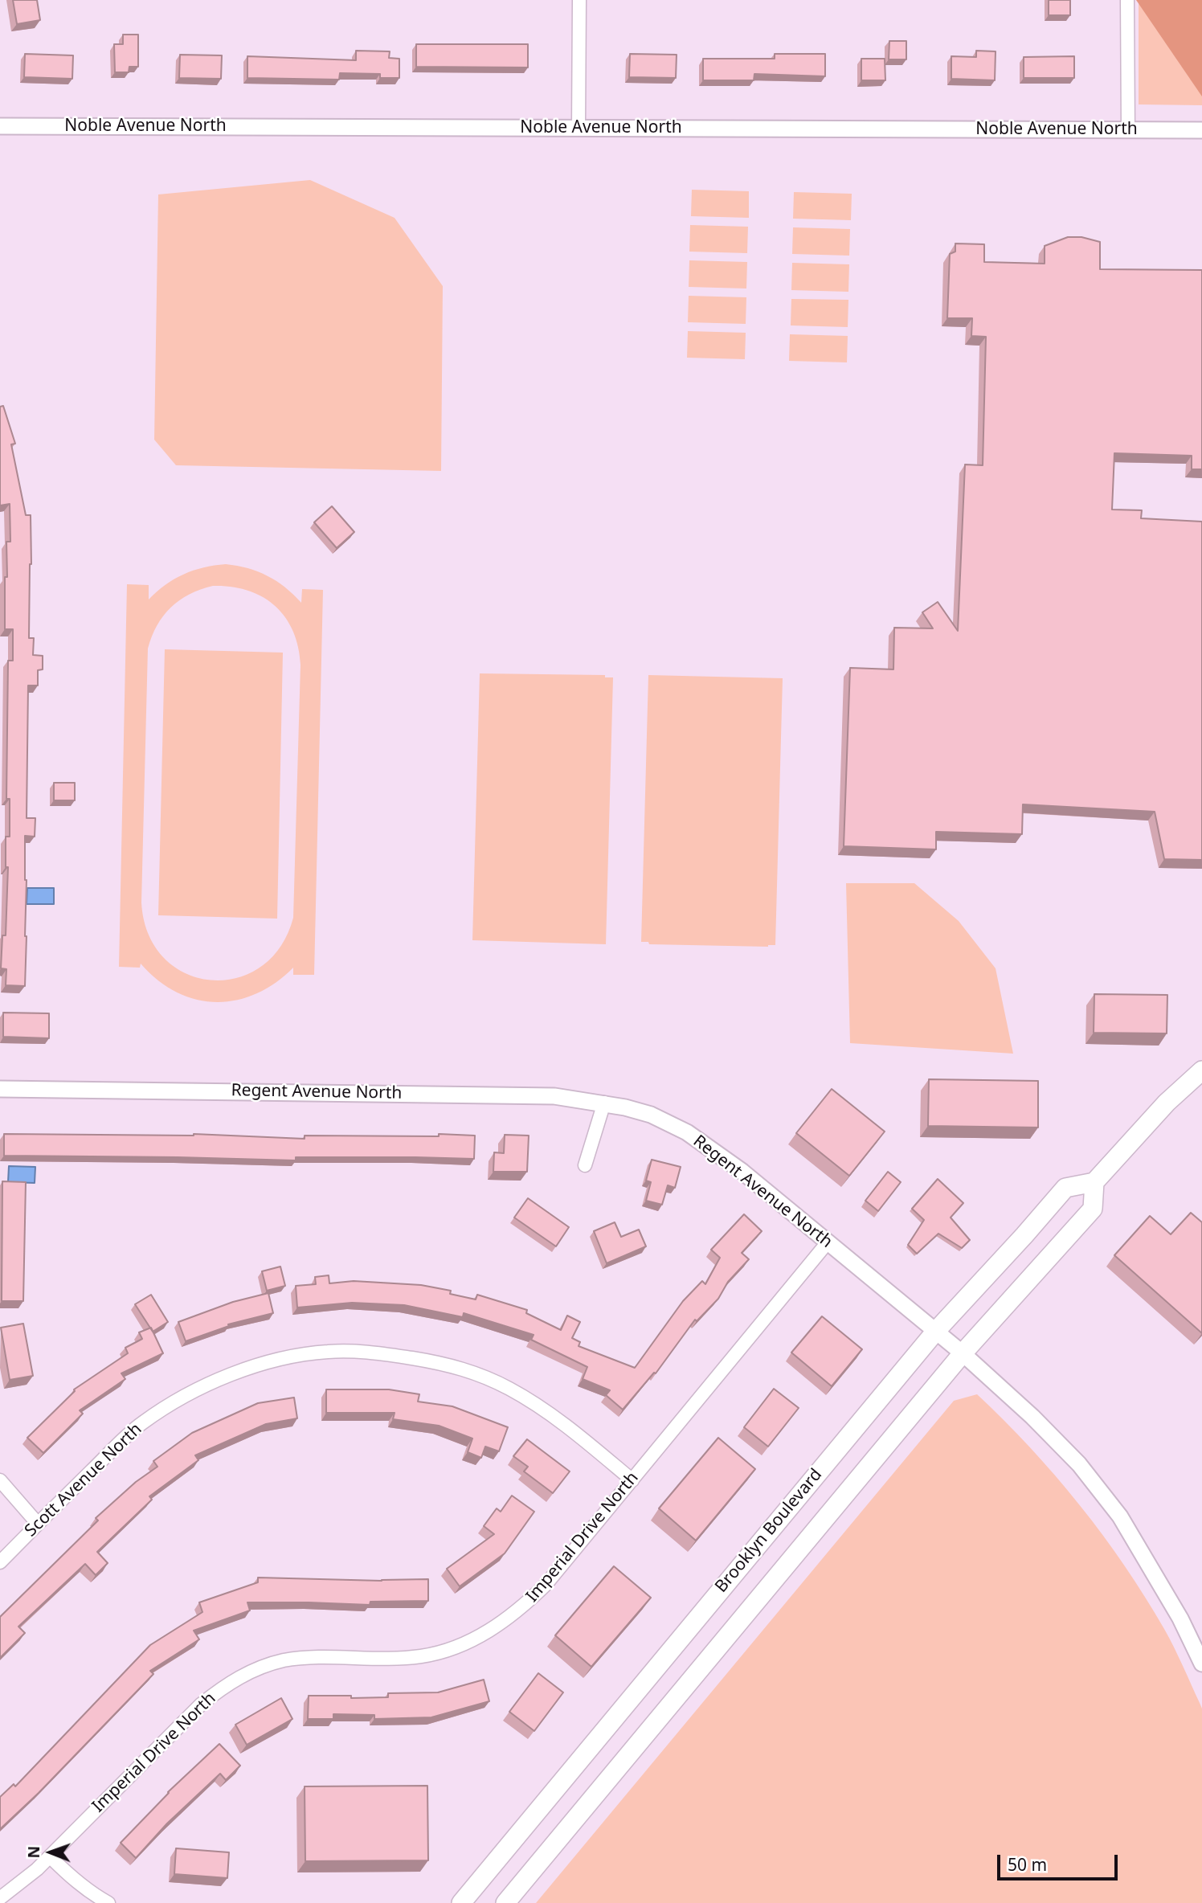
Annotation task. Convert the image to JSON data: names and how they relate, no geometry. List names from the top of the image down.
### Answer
{
  "streets": {
    "main road": ["Brooklyn Boulevard"],
    "street": [
      "Noble Avenue North",
      "Regent Avenue North",
      "Scott Avenue North",
      "Imperial Drive North"
    ]
  },
  "crossings": [
    ["Regent Avenue North", "Brooklyn Boulevard"],
    ["Regent Avenue North", "Imperial Drive North"],
    ["Scott Avenue North", "Imperial Drive North"]
  ],
  "scale_bar": "50 m",
  "north": "left"
}
